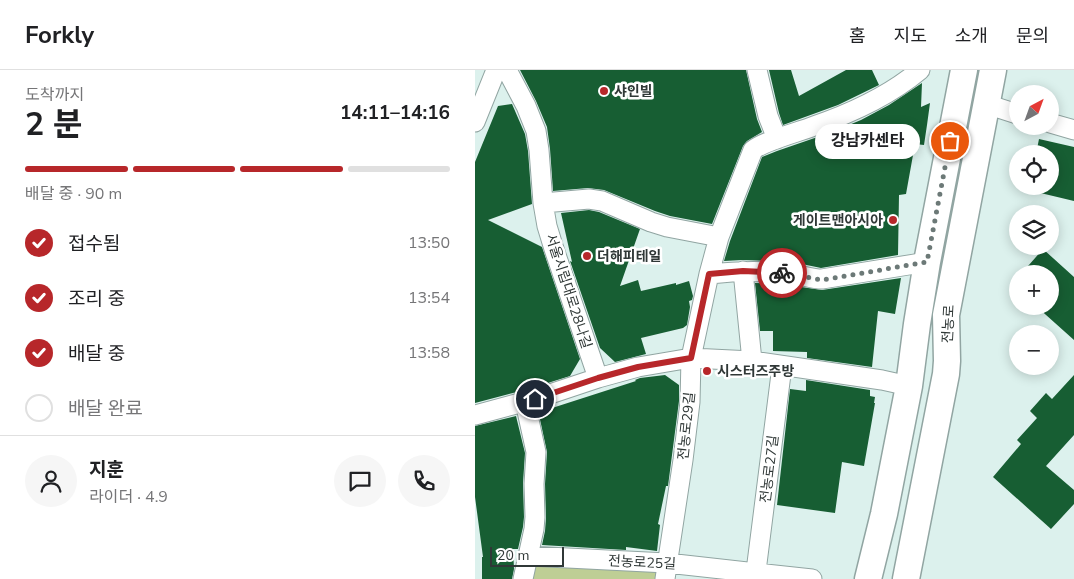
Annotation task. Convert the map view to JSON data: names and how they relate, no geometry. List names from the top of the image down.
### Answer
{
  "streets": {
    "main road": ["전농로"],
    "street": [
      "서울시립대로28나길",
      "전농로29길",
      "전농로27길",
      "전농로25길"
    ]
  },
  "crossings": [
    ["전농로29길", "전농로25길"],
    ["전농로27길", "전농로25길"]
  ],
  "places": [
    "샤인빌",
    "강남카센타",
    "게이트맨아시아",
    "더해피테일",
    "시스터즈주방"
  ],
  "scale_bar": "20 m",
  "north": "top right",
  "page": {
    "header": "Forkly",
    "nav": [
      "홈",
      "지도",
      "소개",
      "문의"
    ],
    "heading": ["2 분", "도착까지", "14:11–14:16"],
    "panel": ["지훈", "라이더 · 4.9"],
    "map_buttons": ["+", "−"],
    "bubble": "강남카센타",
    "bar": "배달 중 · 90 m",
    "list": [
      ["접수됨", "13:50"],
      ["조리 중", "13:54"],
      ["배달 중", "13:58"],
      "배달 완료"
    ],
    "scale": "20 m"
  }
}
